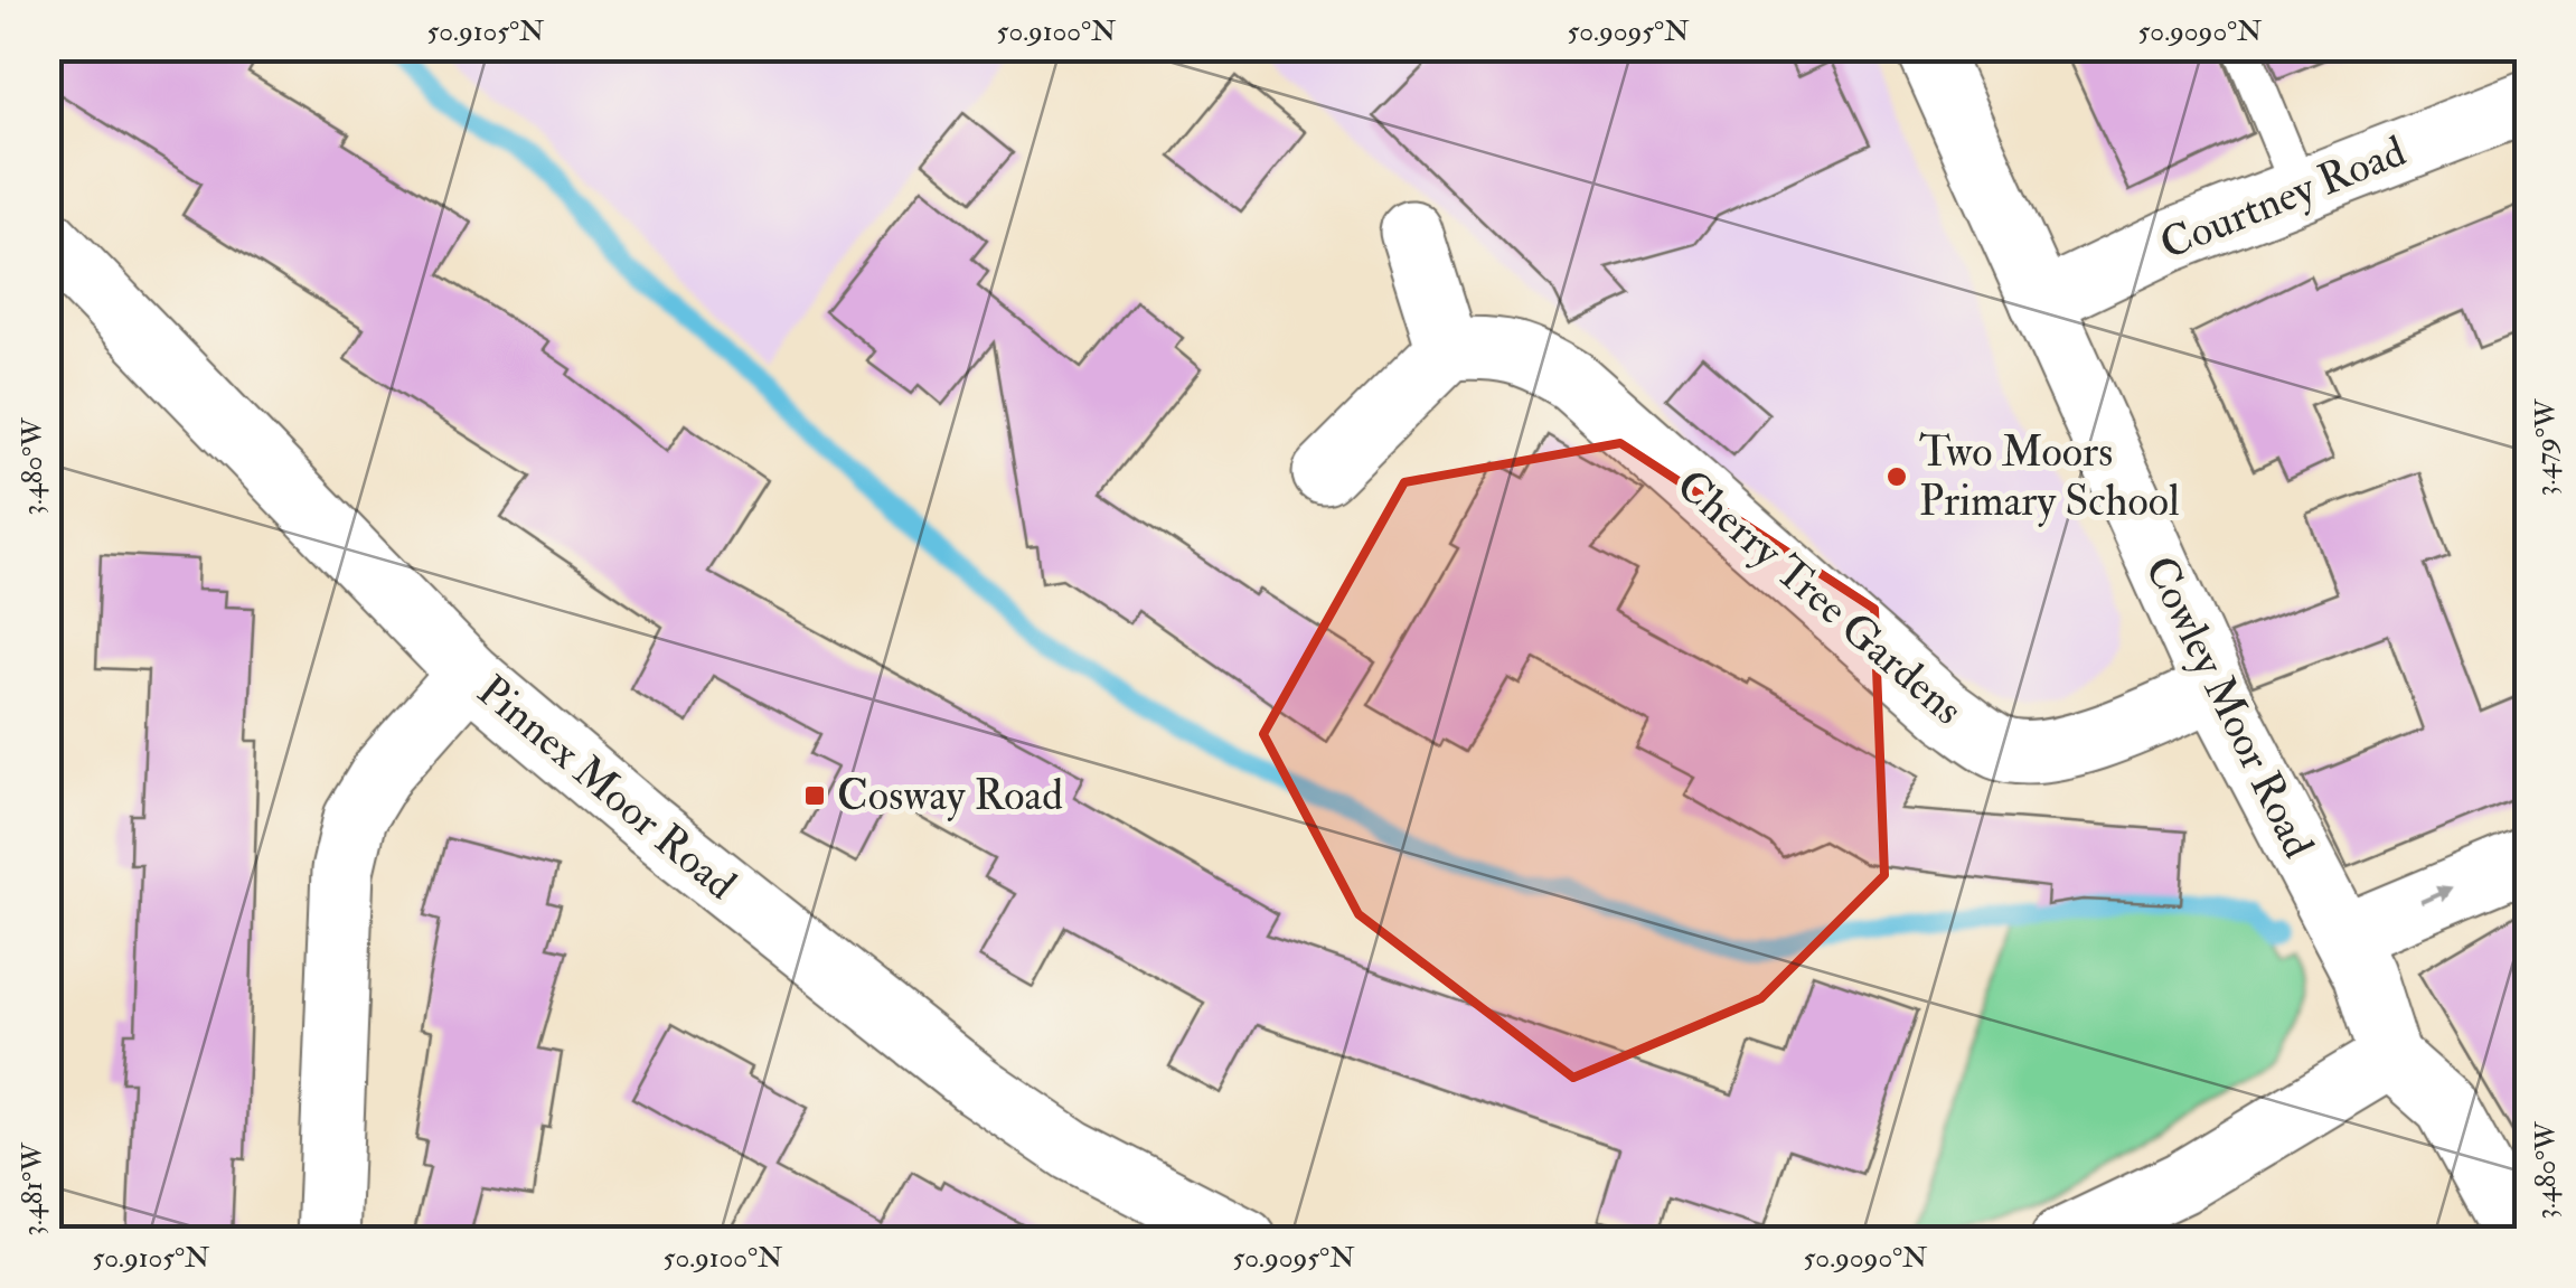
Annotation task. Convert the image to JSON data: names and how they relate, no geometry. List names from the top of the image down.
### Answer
{
  "streets": {
    "street": [
      "Courtney Road",
      "Cherry Tree Gardens",
      "Cowley Moor Road",
      "Pinnex Moor Road"
    ]
  },
  "crossings": [
    ["Courtney Road", "Cowley Moor Road"],
    ["Cherry Tree Gardens", "Cowley Moor Road"]
  ],
  "places": {
    "other": ["Two Moors Primary School"],
    "transit": ["Cosway Road"]
  },
  "coordinates": [
    "50.9105°N",
    "50.9100°N",
    "50.9095°N",
    "50.9090°N",
    "3.479°W",
    "3.480°W",
    "3.481°W"
  ]
}
